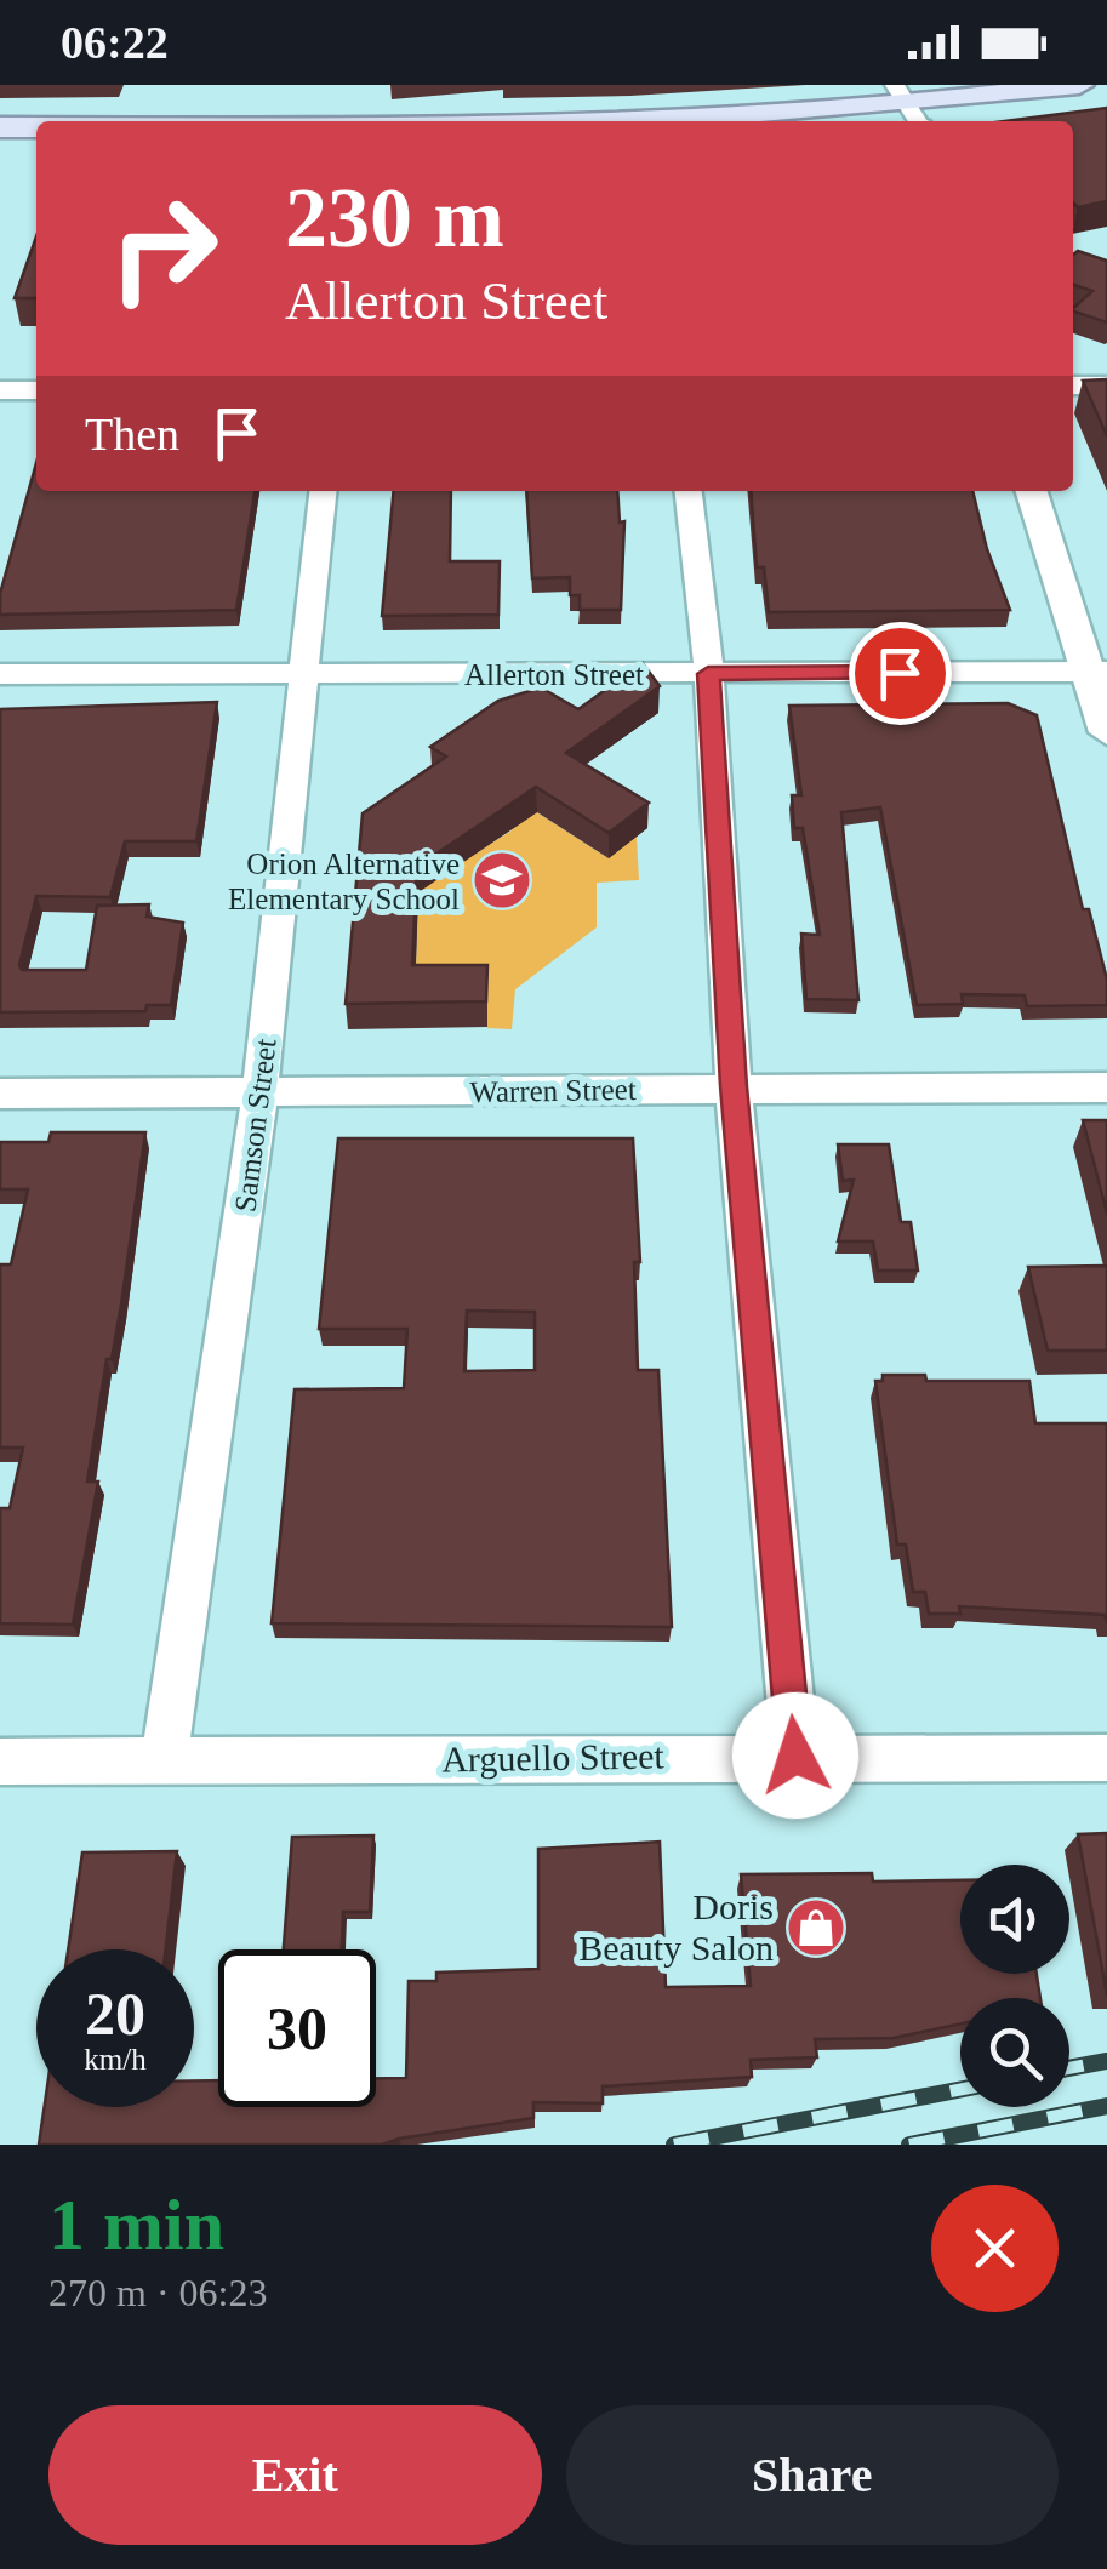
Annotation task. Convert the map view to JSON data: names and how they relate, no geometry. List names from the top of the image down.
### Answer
{
  "streets": {
    "street": [
      "Allerton Street",
      "Warren Street",
      "Samson Street",
      "Arguello Street"
    ]
  },
  "crossings": [
    ["Allerton Street", "Samson Street"],
    ["Warren Street", "Samson Street"],
    ["Samson Street", "Arguello Street"]
  ],
  "places": {
    "school or university": ["Orion Alternative Elementary School"],
    "shop": ["Doris Beauty Salon"]
  },
  "page": {
    "status": "06:22",
    "turn": ["230 m", "Allerton Street"],
    "then": "Then",
    "speed": "20 km/h",
    "limit": "30",
    "heading": ["1 min", "270 m · 06:23"],
    "buttons": ["Exit", "Share"]
  }
}
